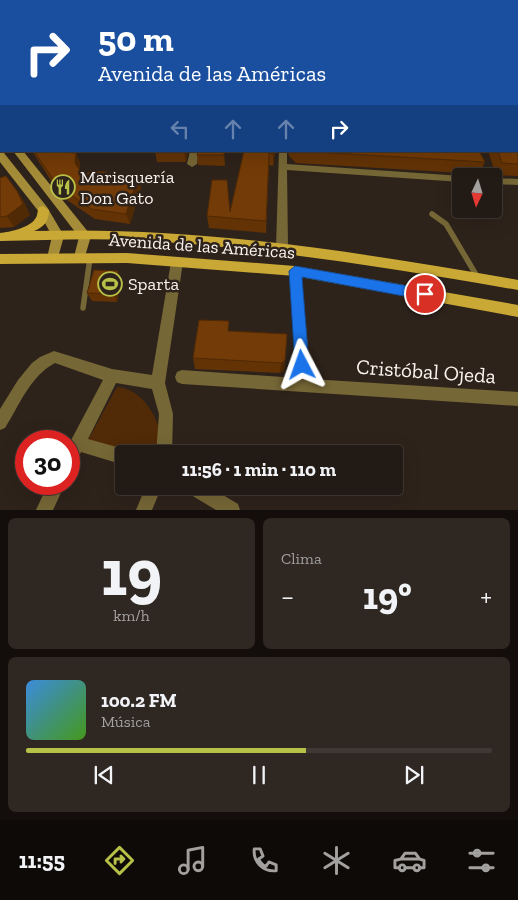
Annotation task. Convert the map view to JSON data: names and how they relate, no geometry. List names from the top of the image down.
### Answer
{
  "streets": {
    "main road": ["Avenida de las Américas"],
    "street": ["Cristóbal Ojeda"]
  },
  "places": {
    "restaurant": ["Marisquería Don Gato"],
    "sports": ["Sparta"]
  },
  "north": "bottom",
  "page": {
    "turn": ["50 m", "Avenida de las Américas"],
    "limit": "30",
    "trip": "11:56 · 1 min · 110 m",
    "tile": [
      ["19", "km/h"],
      "Clima"
    ],
    "heat": ["−", "19°", "+"],
    "song": ["100.2 FM", "Música"],
    "tabs": "11:55"
  }
}
